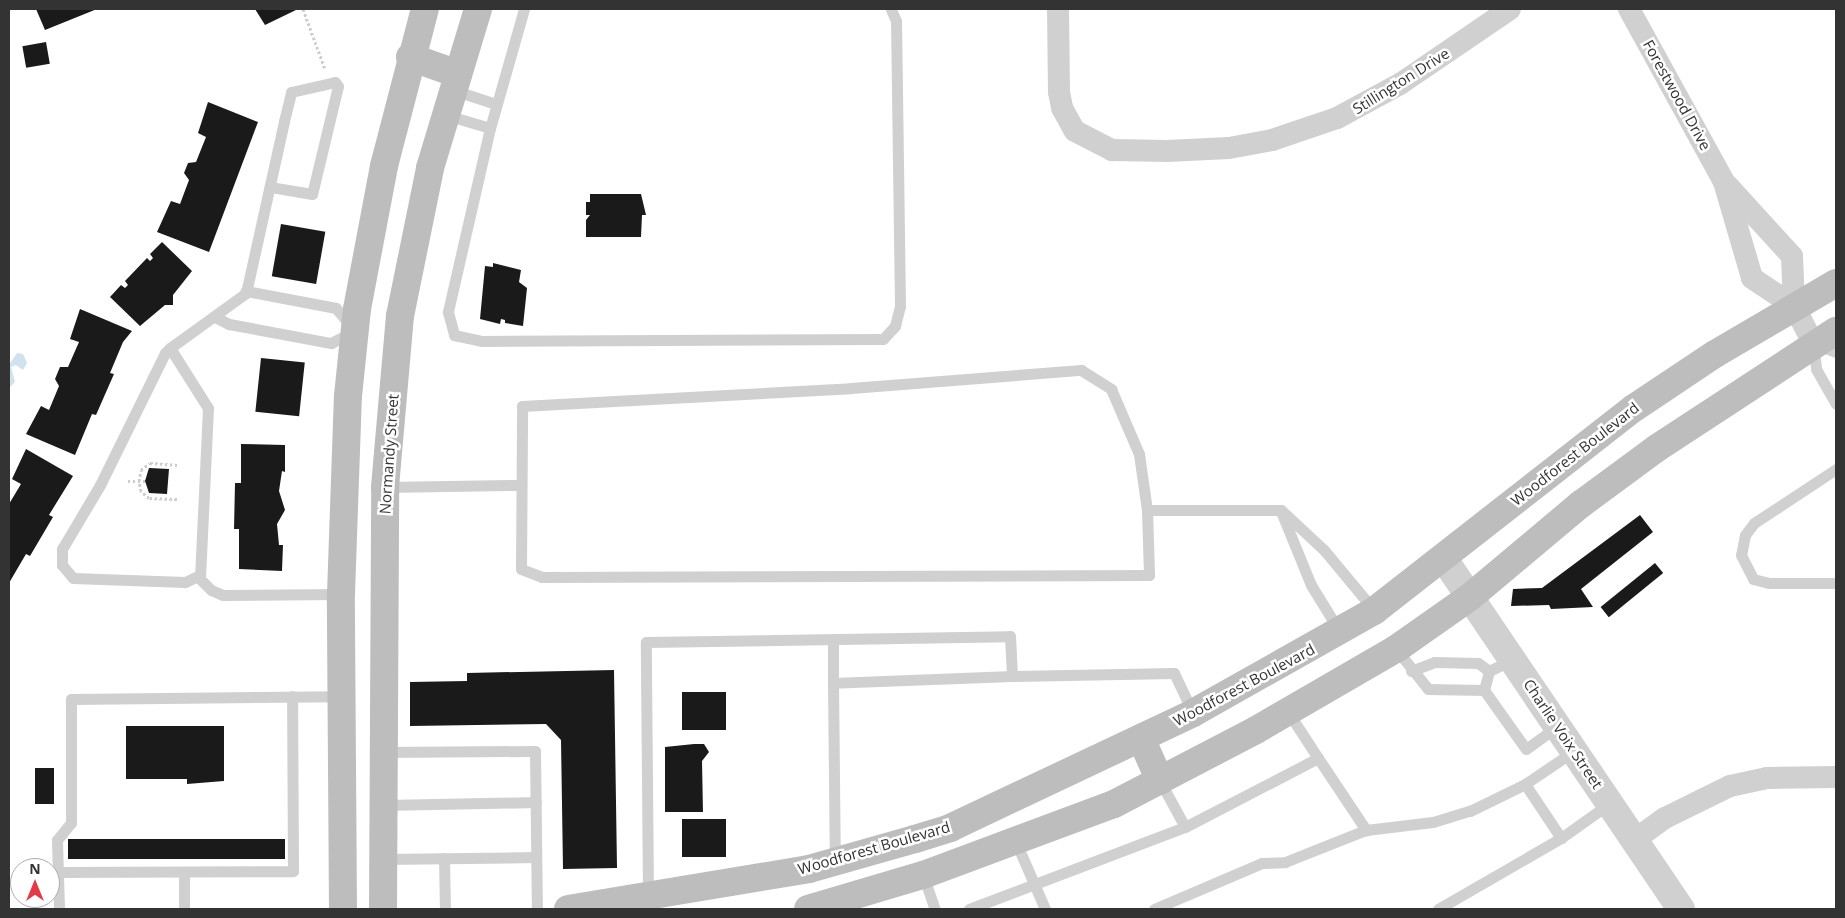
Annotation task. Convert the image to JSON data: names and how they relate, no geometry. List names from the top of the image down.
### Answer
{
  "streets": {
    "main road": ["Normandy Street", "Woodforest Boulevard"],
    "street": ["Stillington Drive", "Forestwood Drive", "Charlie Voix Street"]
  },
  "crossings": [
    ["Forestwood Drive", "Woodforest Boulevard"],
    ["Woodforest Boulevard", "Charlie Voix Street"]
  ],
  "north": "top"
}
